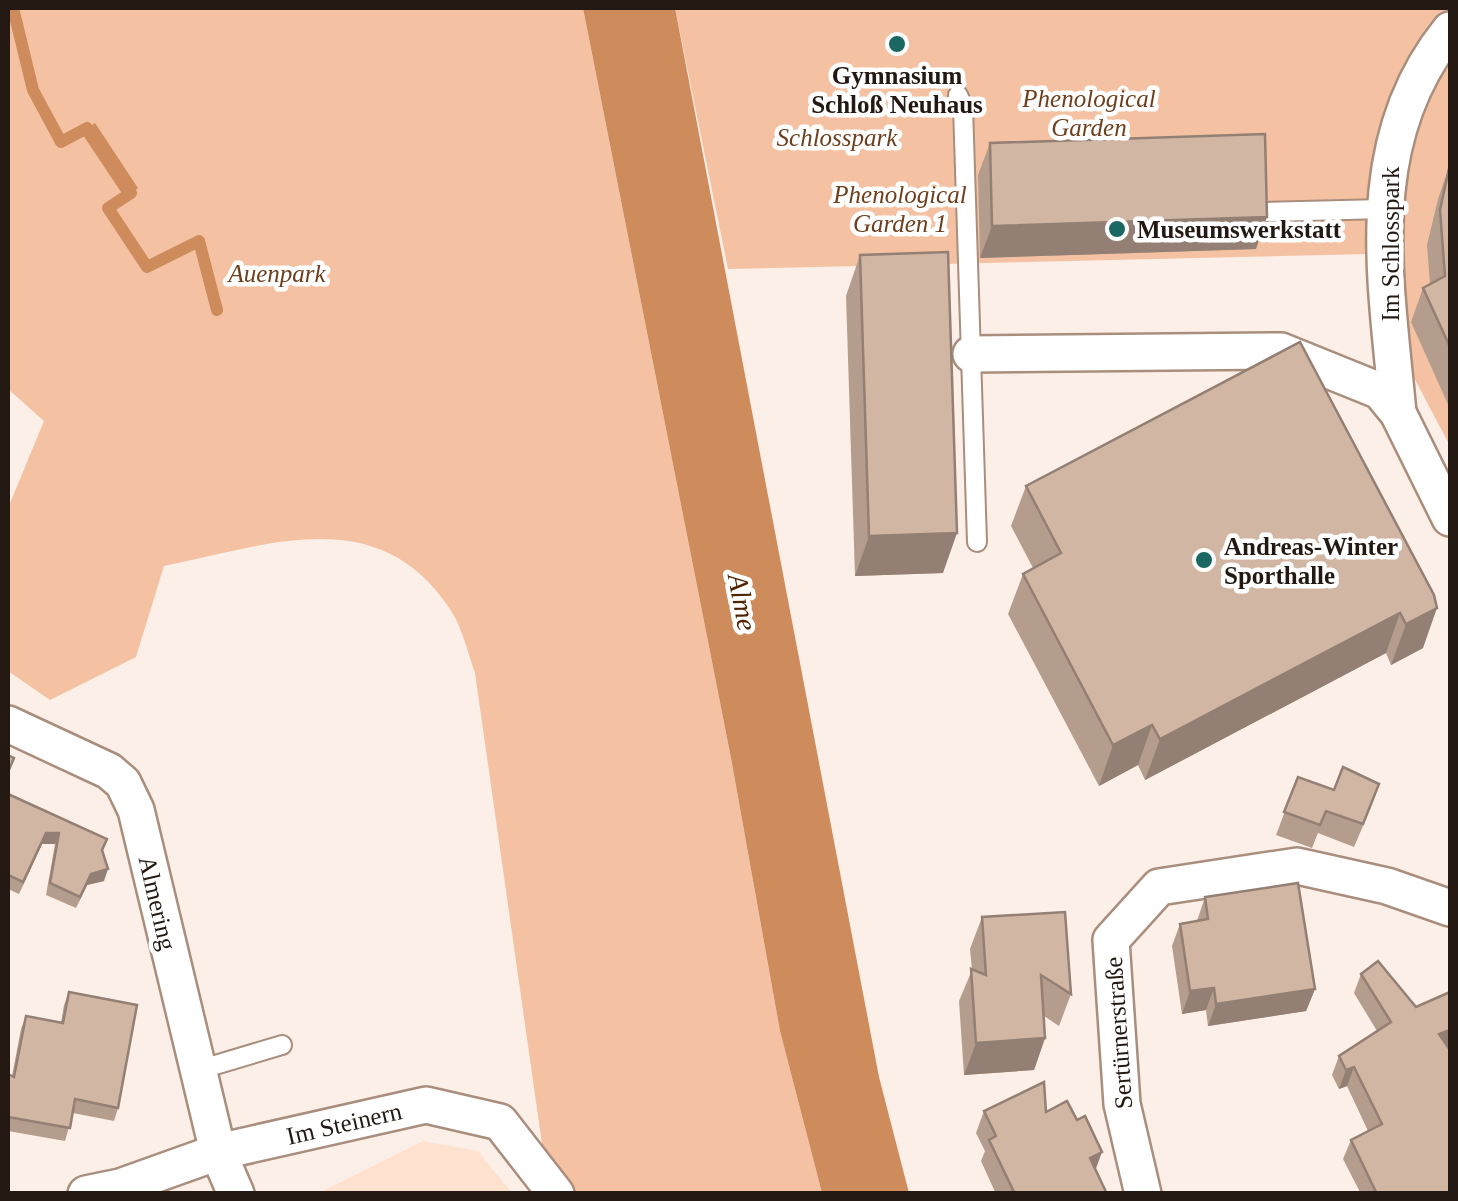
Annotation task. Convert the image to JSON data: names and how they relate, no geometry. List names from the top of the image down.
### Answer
{
  "streets": {
    "street": [
      "Im Schlosspark",
      "Almering",
      "Sertürnerstraße",
      "Im Steinern"
    ]
  },
  "crossings": [
    ["Almering", "Im Steinern"]
  ],
  "water": ["Alme"],
  "parks": [
    "Phenological Garden",
    "Schlosspark",
    "Phenological Garden 1",
    "Auenpark"
  ],
  "places": ["Gymnasium Schloß Neuhaus", "Museumswerkstatt", "Andreas-Winter Sporthalle"]
}
